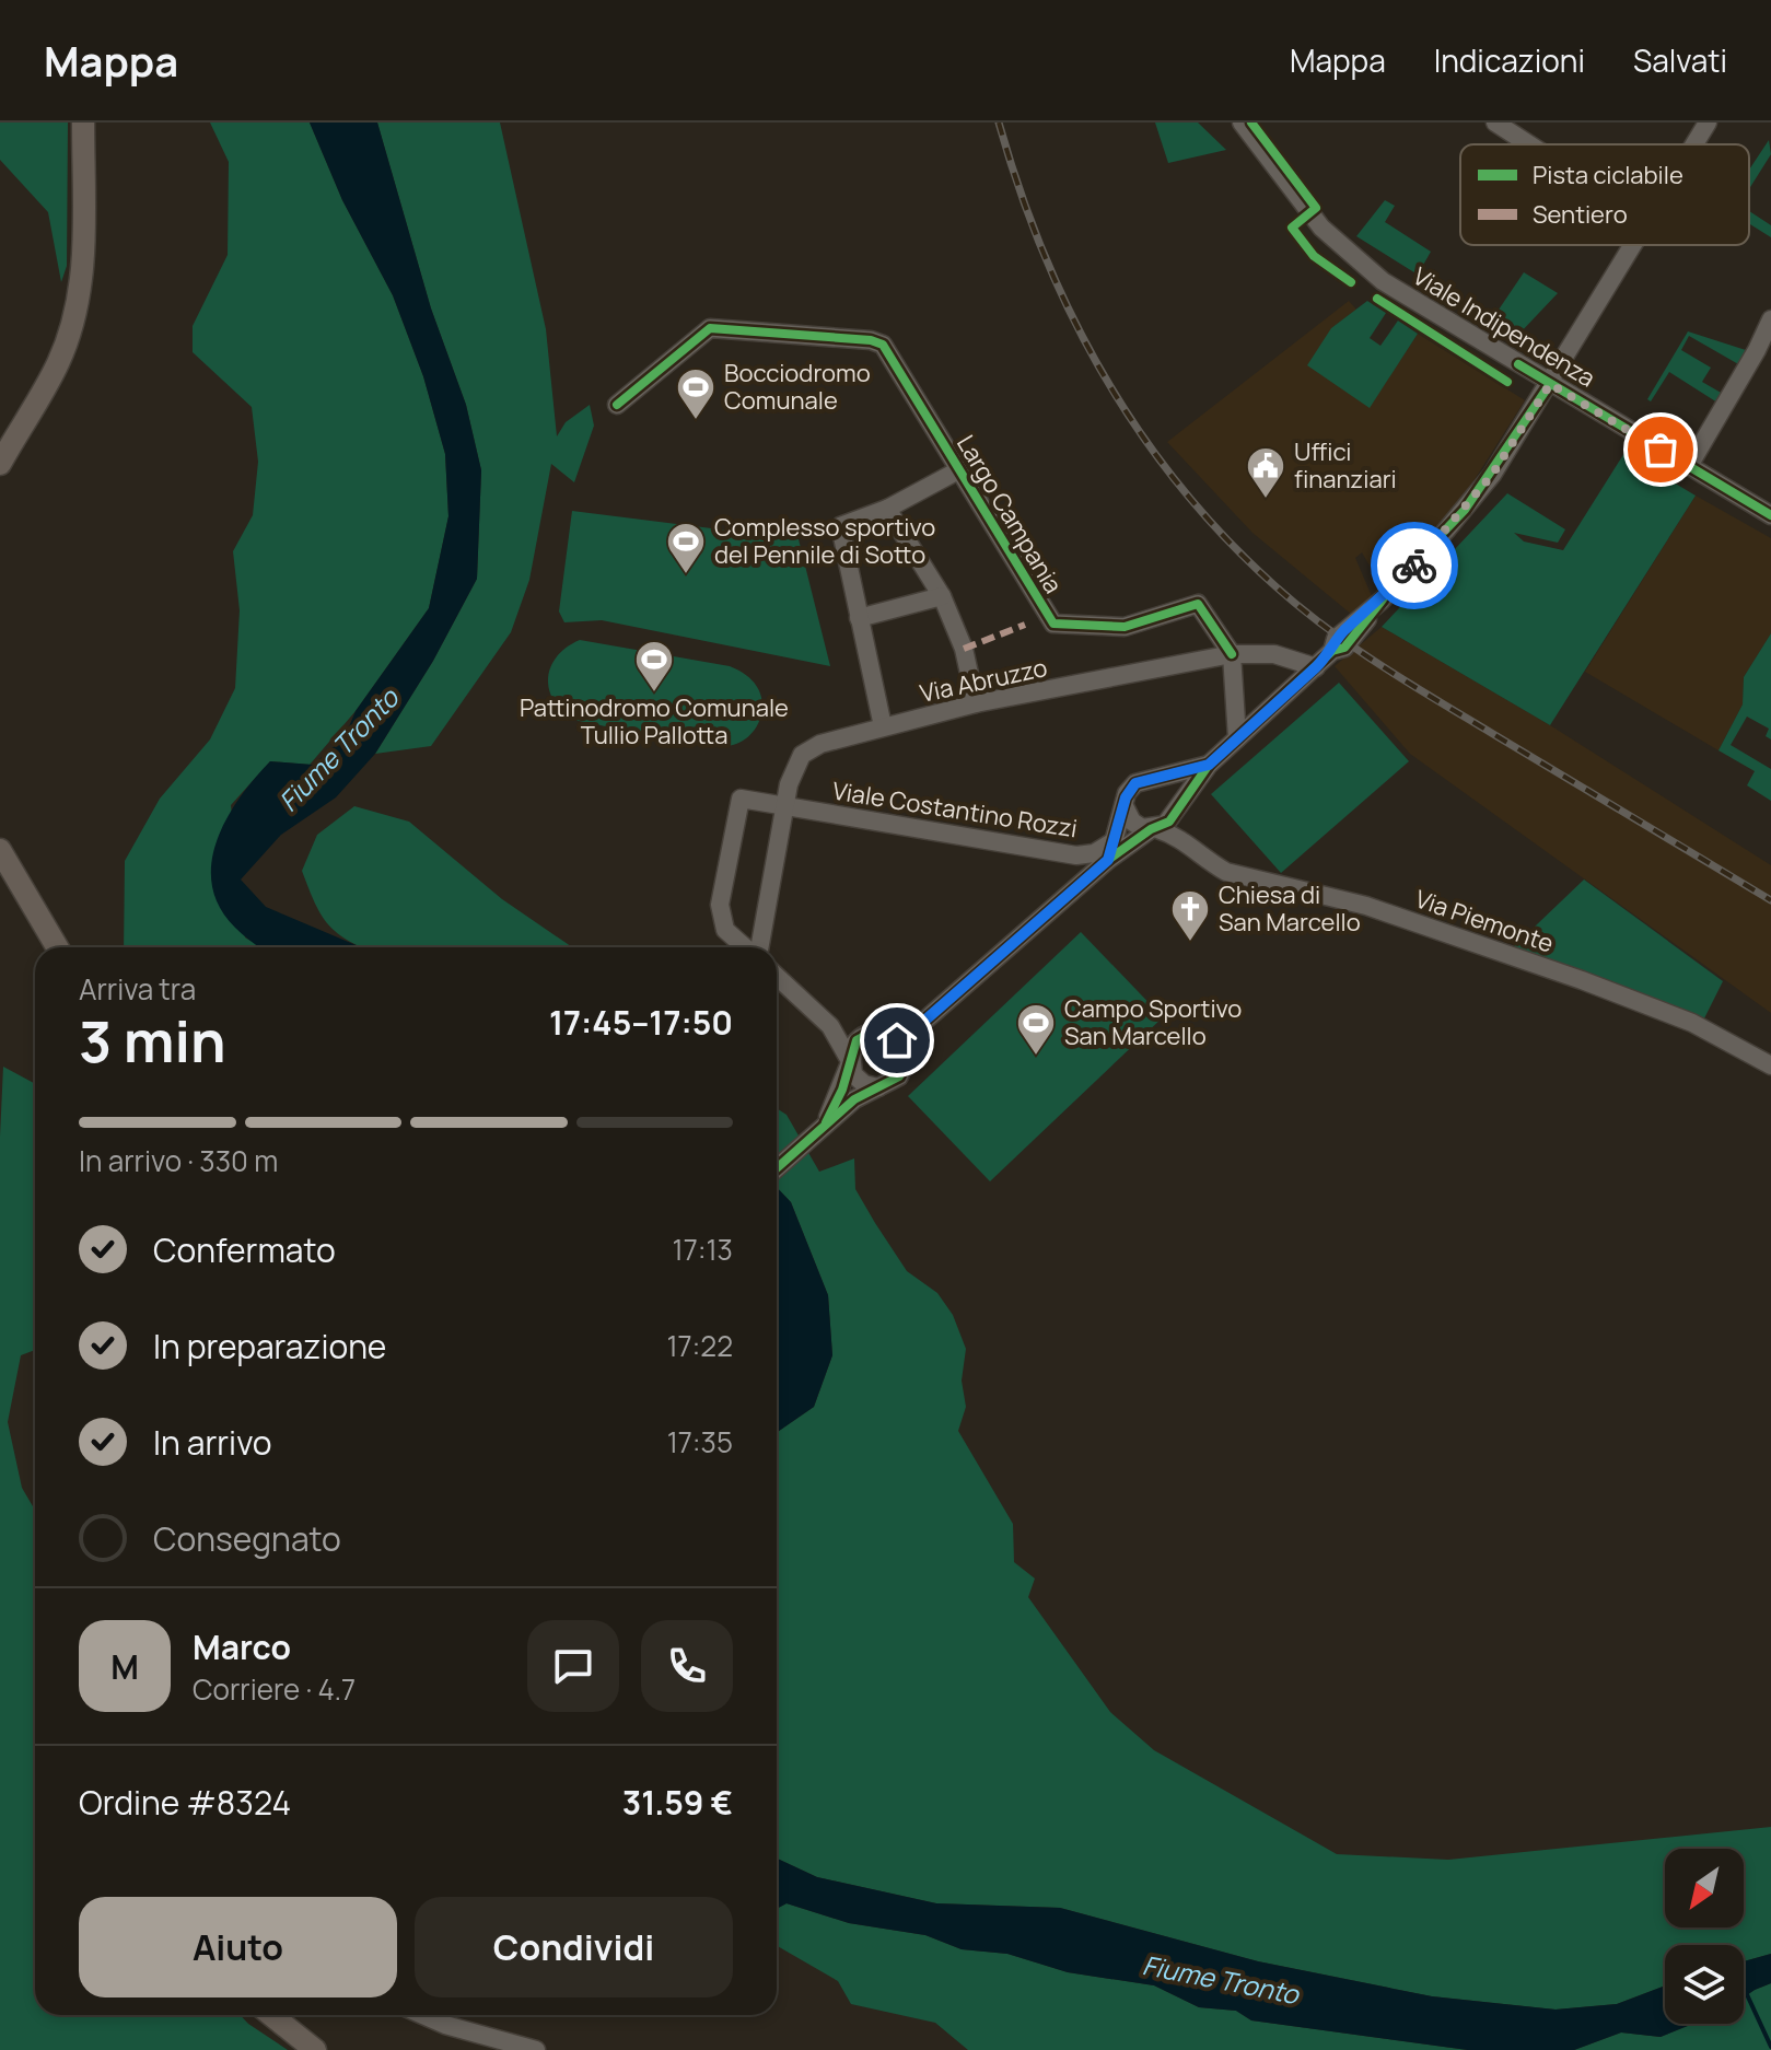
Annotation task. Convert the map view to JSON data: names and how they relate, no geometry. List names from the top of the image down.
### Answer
{
  "streets": {
    "street": [
      "Viale Indipendenza",
      "Largo Campania",
      "Via Abruzzo",
      "Viale Costantino Rozzi",
      "Via Piemonte"
    ]
  },
  "crossings": [
    ["Viale Indipendenza", "Viale Costantino Rozzi"],
    ["Largo Campania", "Via Abruzzo"],
    ["Via Abruzzo", "Viale Costantino Rozzi"],
    ["Viale Costantino Rozzi", "Via Piemonte"]
  ],
  "water": ["Fiume Tronto"],
  "places": {
    "sports": [
      "Bocciodromo Comunale",
      "Complesso sportivo del Pennile di Sotto",
      "Pattinodromo Comunale Tullio Pallotta",
      "Campo Sportivo San Marcello"
    ],
    "public building": ["Uffici finanziari"],
    "church": ["Chiesa di San Marcello"]
  },
  "legend": ["Pista ciclabile", "Sentiero"],
  "north": "bottom left",
  "page": {
    "header": "Mappa",
    "nav": ["Mappa", "Indicazioni", "Salvati"],
    "heading": ["3 min", "Arriva tra", "17:45–17:50"],
    "panel": [
      "Marco",
      "Corriere · 4.7",
      "Ordine #8324",
      "31.59 €"
    ],
    "bar": "In arrivo · 330 m",
    "list": [
      ["Confermato", "17:13"],
      ["In preparazione", "17:22"],
      ["In arrivo", "17:35"],
      "Consegnato"
    ],
    "round": "M",
    "buttons": ["Aiuto", "Condividi"]
  }
}
